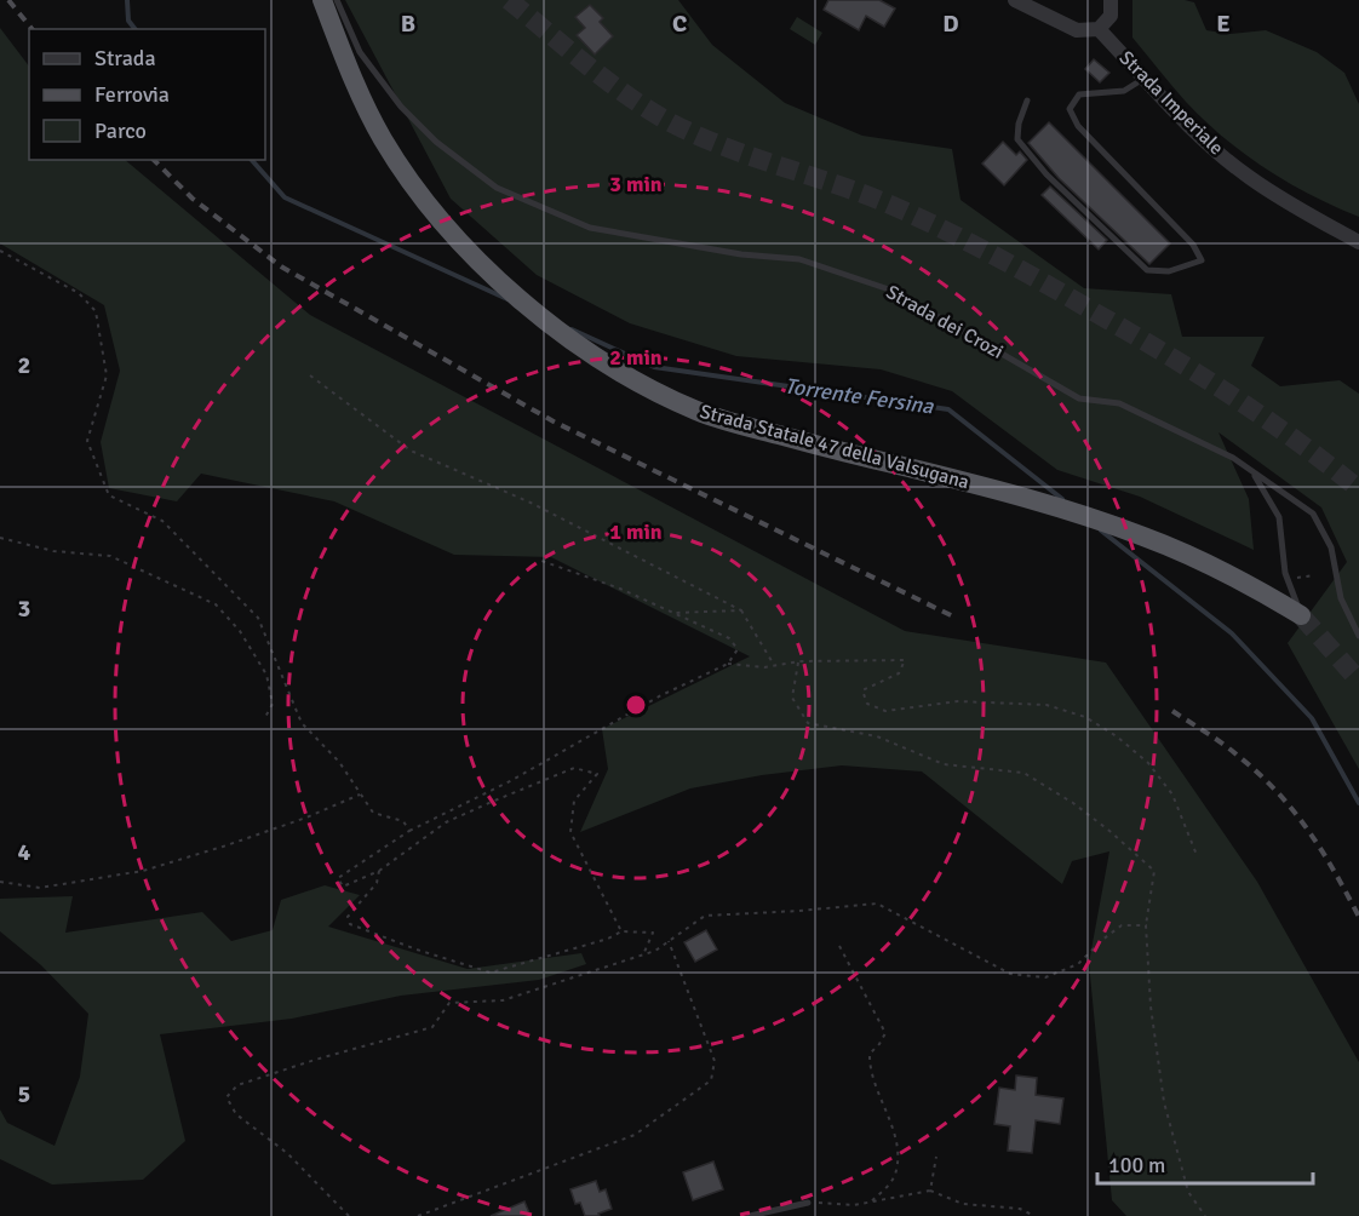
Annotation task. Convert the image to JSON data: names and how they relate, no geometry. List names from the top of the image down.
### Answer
{
  "streets": {
    "highway": ["Strada Statale 47 della Valsugana"],
    "street": ["Strada Imperiale"],
    "lane": ["Strada dei Crozi"]
  },
  "water": ["Torrente Fersina"],
  "legend": ["Strada", "Ferrovia", "Parco"],
  "scale_bar": "100 m",
  "grid": {
    "columns": [
      "B",
      "C",
      "D",
      "E"
    ],
    "rows": [
      "2",
      "3",
      "4",
      "5"
    ]
  },
  "rings": ["3 min", "2 min", "1 min"]
}
